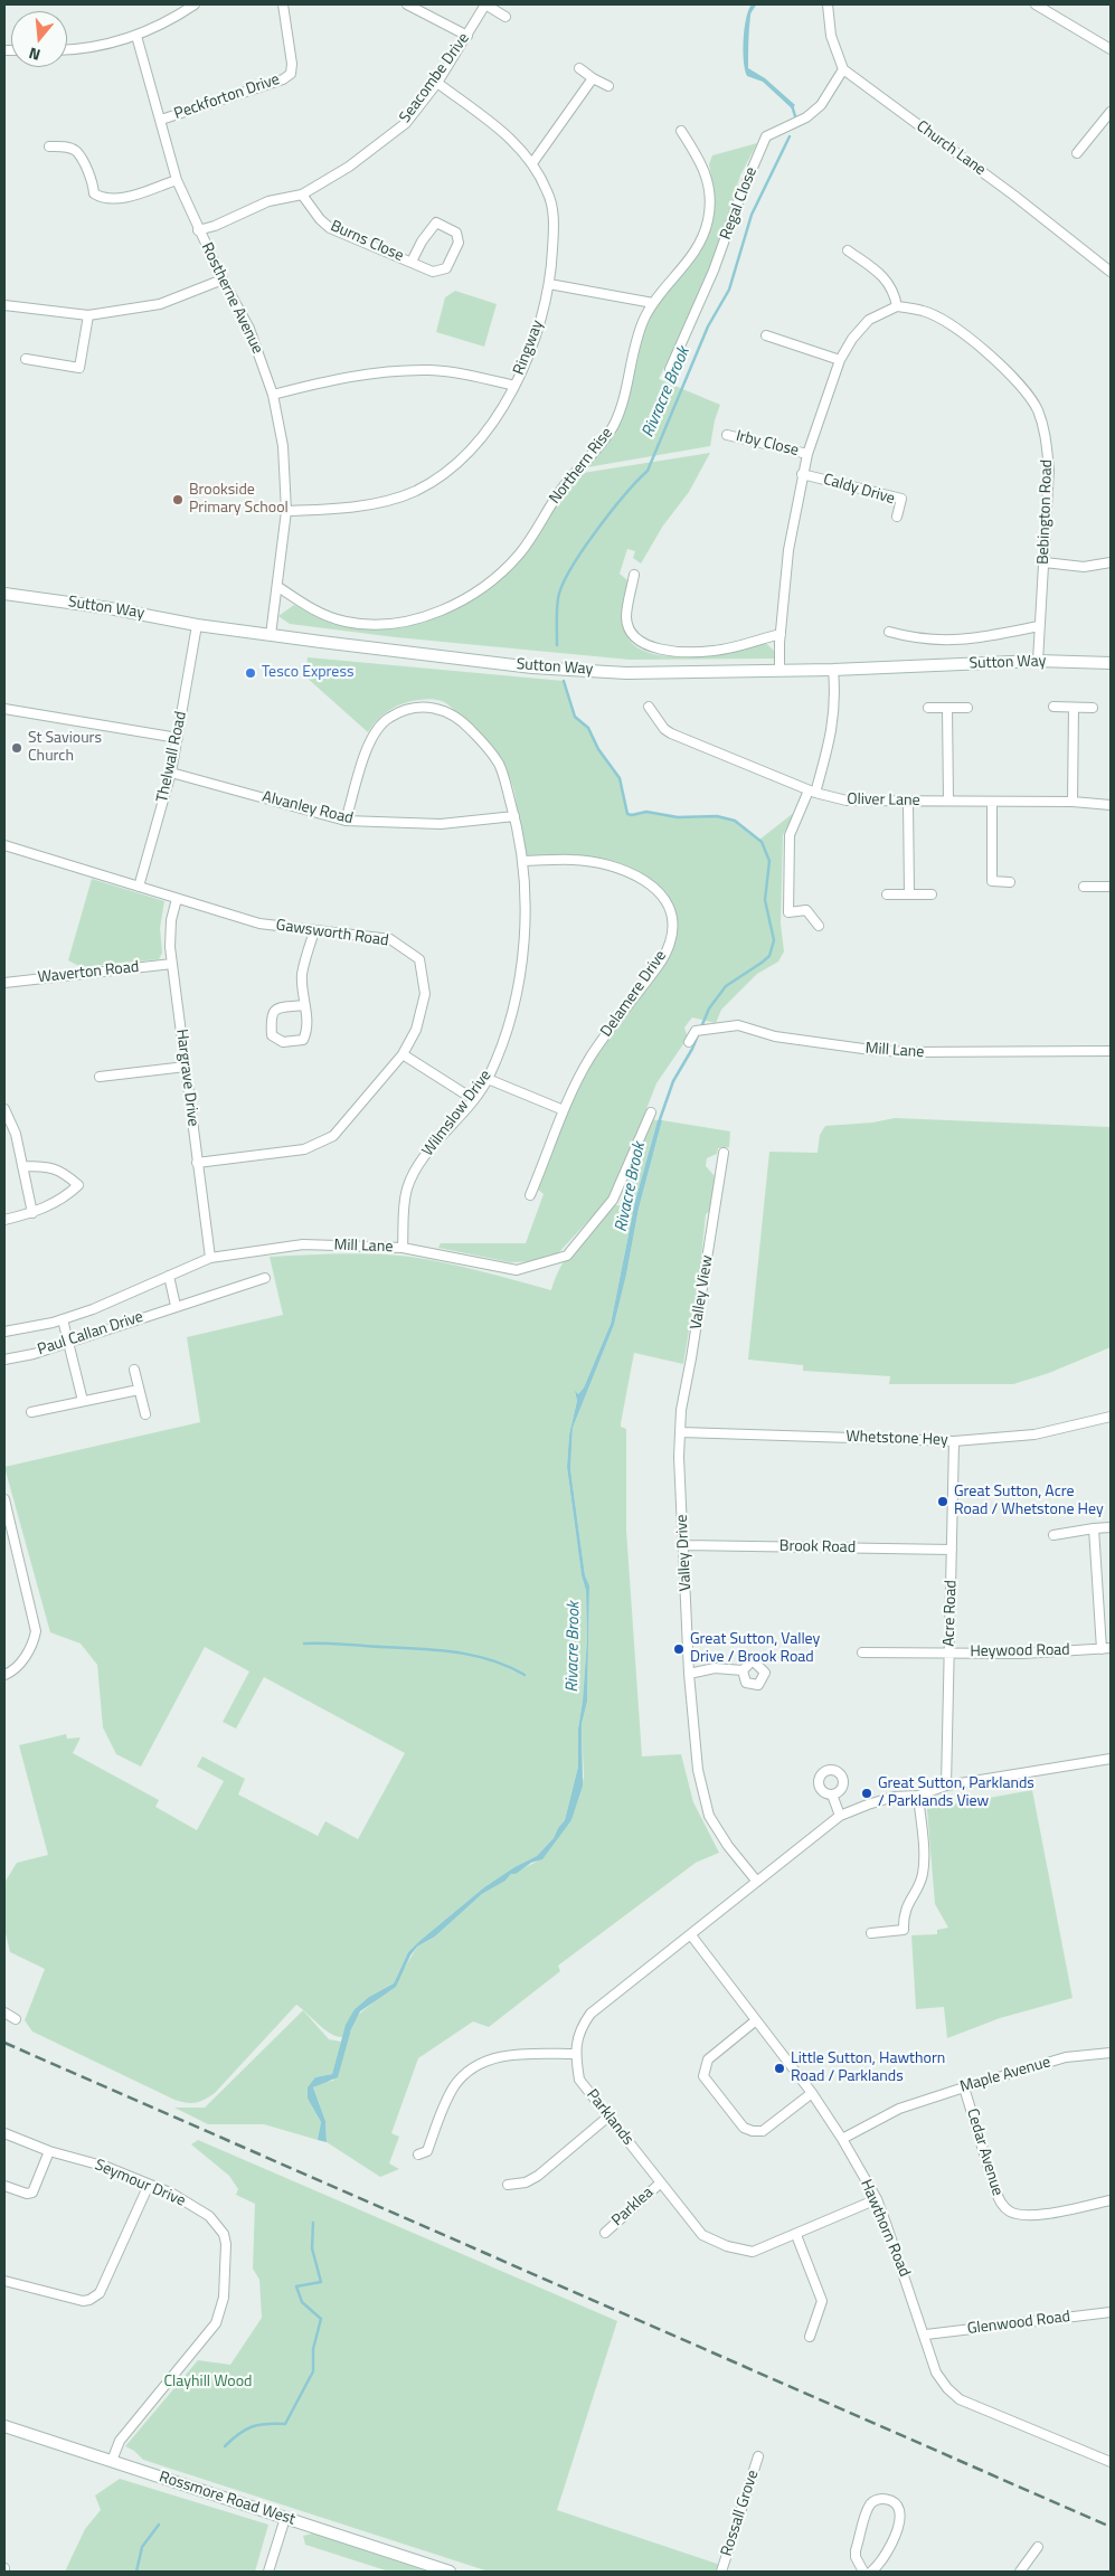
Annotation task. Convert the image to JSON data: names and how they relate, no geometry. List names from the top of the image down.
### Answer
{
  "streets": {
    "main road": ["Sutton Way", "Rossmore Road West"],
    "street": [
      "Seacombe Drive",
      "Peckforton Drive",
      "Church Lane",
      "Regal Close",
      "Burns Close",
      "Rostherne Avenue",
      "Ringway",
      "Irby Close",
      "Northern Rise",
      "Caldy Drive",
      "Bebington Road",
      "Thelwall Road",
      "Oliver Lane",
      "Alvanley Road",
      "Gawsworth Road",
      "Waverton Road",
      "Delamere Drive",
      "Mill Lane",
      "Hargrave Drive",
      "Wilmslow Drive",
      "Valley View",
      "Paul Callan Drive",
      "Whetstone Hey",
      "Brook Road",
      "Valley Drive",
      "Acre Road",
      "Heywood Road",
      "Maple Avenue",
      "Parklands",
      "Cedar Avenue",
      "Seymour Drive",
      "Parklea",
      "Hawthorn Road",
      "Glenwood Road",
      "Rossall Grove"
    ]
  },
  "crossings": [
    ["Seacombe Drive", "Burns Close"],
    ["Seacombe Drive", "Rostherne Avenue"],
    ["Seacombe Drive", "Ringway"],
    ["Peckforton Drive", "Rostherne Avenue"],
    ["Church Lane", "Regal Close"],
    ["Rostherne Avenue", "Ringway"],
    ["Rostherne Avenue", "Northern Rise"],
    ["Rostherne Avenue", "Sutton Way"],
    ["Bebington Road", "Sutton Way"],
    ["Sutton Way", "Thelwall Road"],
    ["Thelwall Road", "Alvanley Road"],
    ["Thelwall Road", "Gawsworth Road"],
    ["Alvanley Road", "Wilmslow Drive"],
    ["Gawsworth Road", "Hargrave Drive"],
    ["Waverton Road", "Hargrave Drive"],
    ["Delamere Drive", "Wilmslow Drive"],
    ["Mill Lane", "Hargrave Drive"],
    ["Mill Lane", "Wilmslow Drive"],
    ["Valley View", "Whetstone Hey"],
    ["Valley View", "Valley Drive"],
    ["Whetstone Hey", "Valley Drive"],
    ["Whetstone Hey", "Acre Road"],
    ["Brook Road", "Valley Drive"],
    ["Brook Road", "Acre Road"],
    ["Valley Drive", "Parklands"],
    ["Acre Road", "Heywood Road"],
    ["Acre Road", "Parklands"],
    ["Maple Avenue", "Cedar Avenue"],
    ["Maple Avenue", "Hawthorn Road"],
    ["Parklands", "Parklea"],
    ["Parklands", "Hawthorn Road"],
    ["Seymour Drive", "Rossmore Road West"],
    ["Hawthorn Road", "Glenwood Road"]
  ],
  "water": ["Rivracre Brook", "Rivacre Brook"],
  "parks": ["Clayhill Wood"],
  "places": [
    "Brookside Primary School",
    "Tesco Express",
    "St Saviours Church",
    "Great Sutton, Acre Road / Whetstone Hey",
    "Great Sutton, Valley Drive / Brook Road",
    "Great Sutton, Parklands / Parklands View",
    "Little Sutton, Hawthorn Road / Parklands"
  ],
  "north": "bottom"
}
